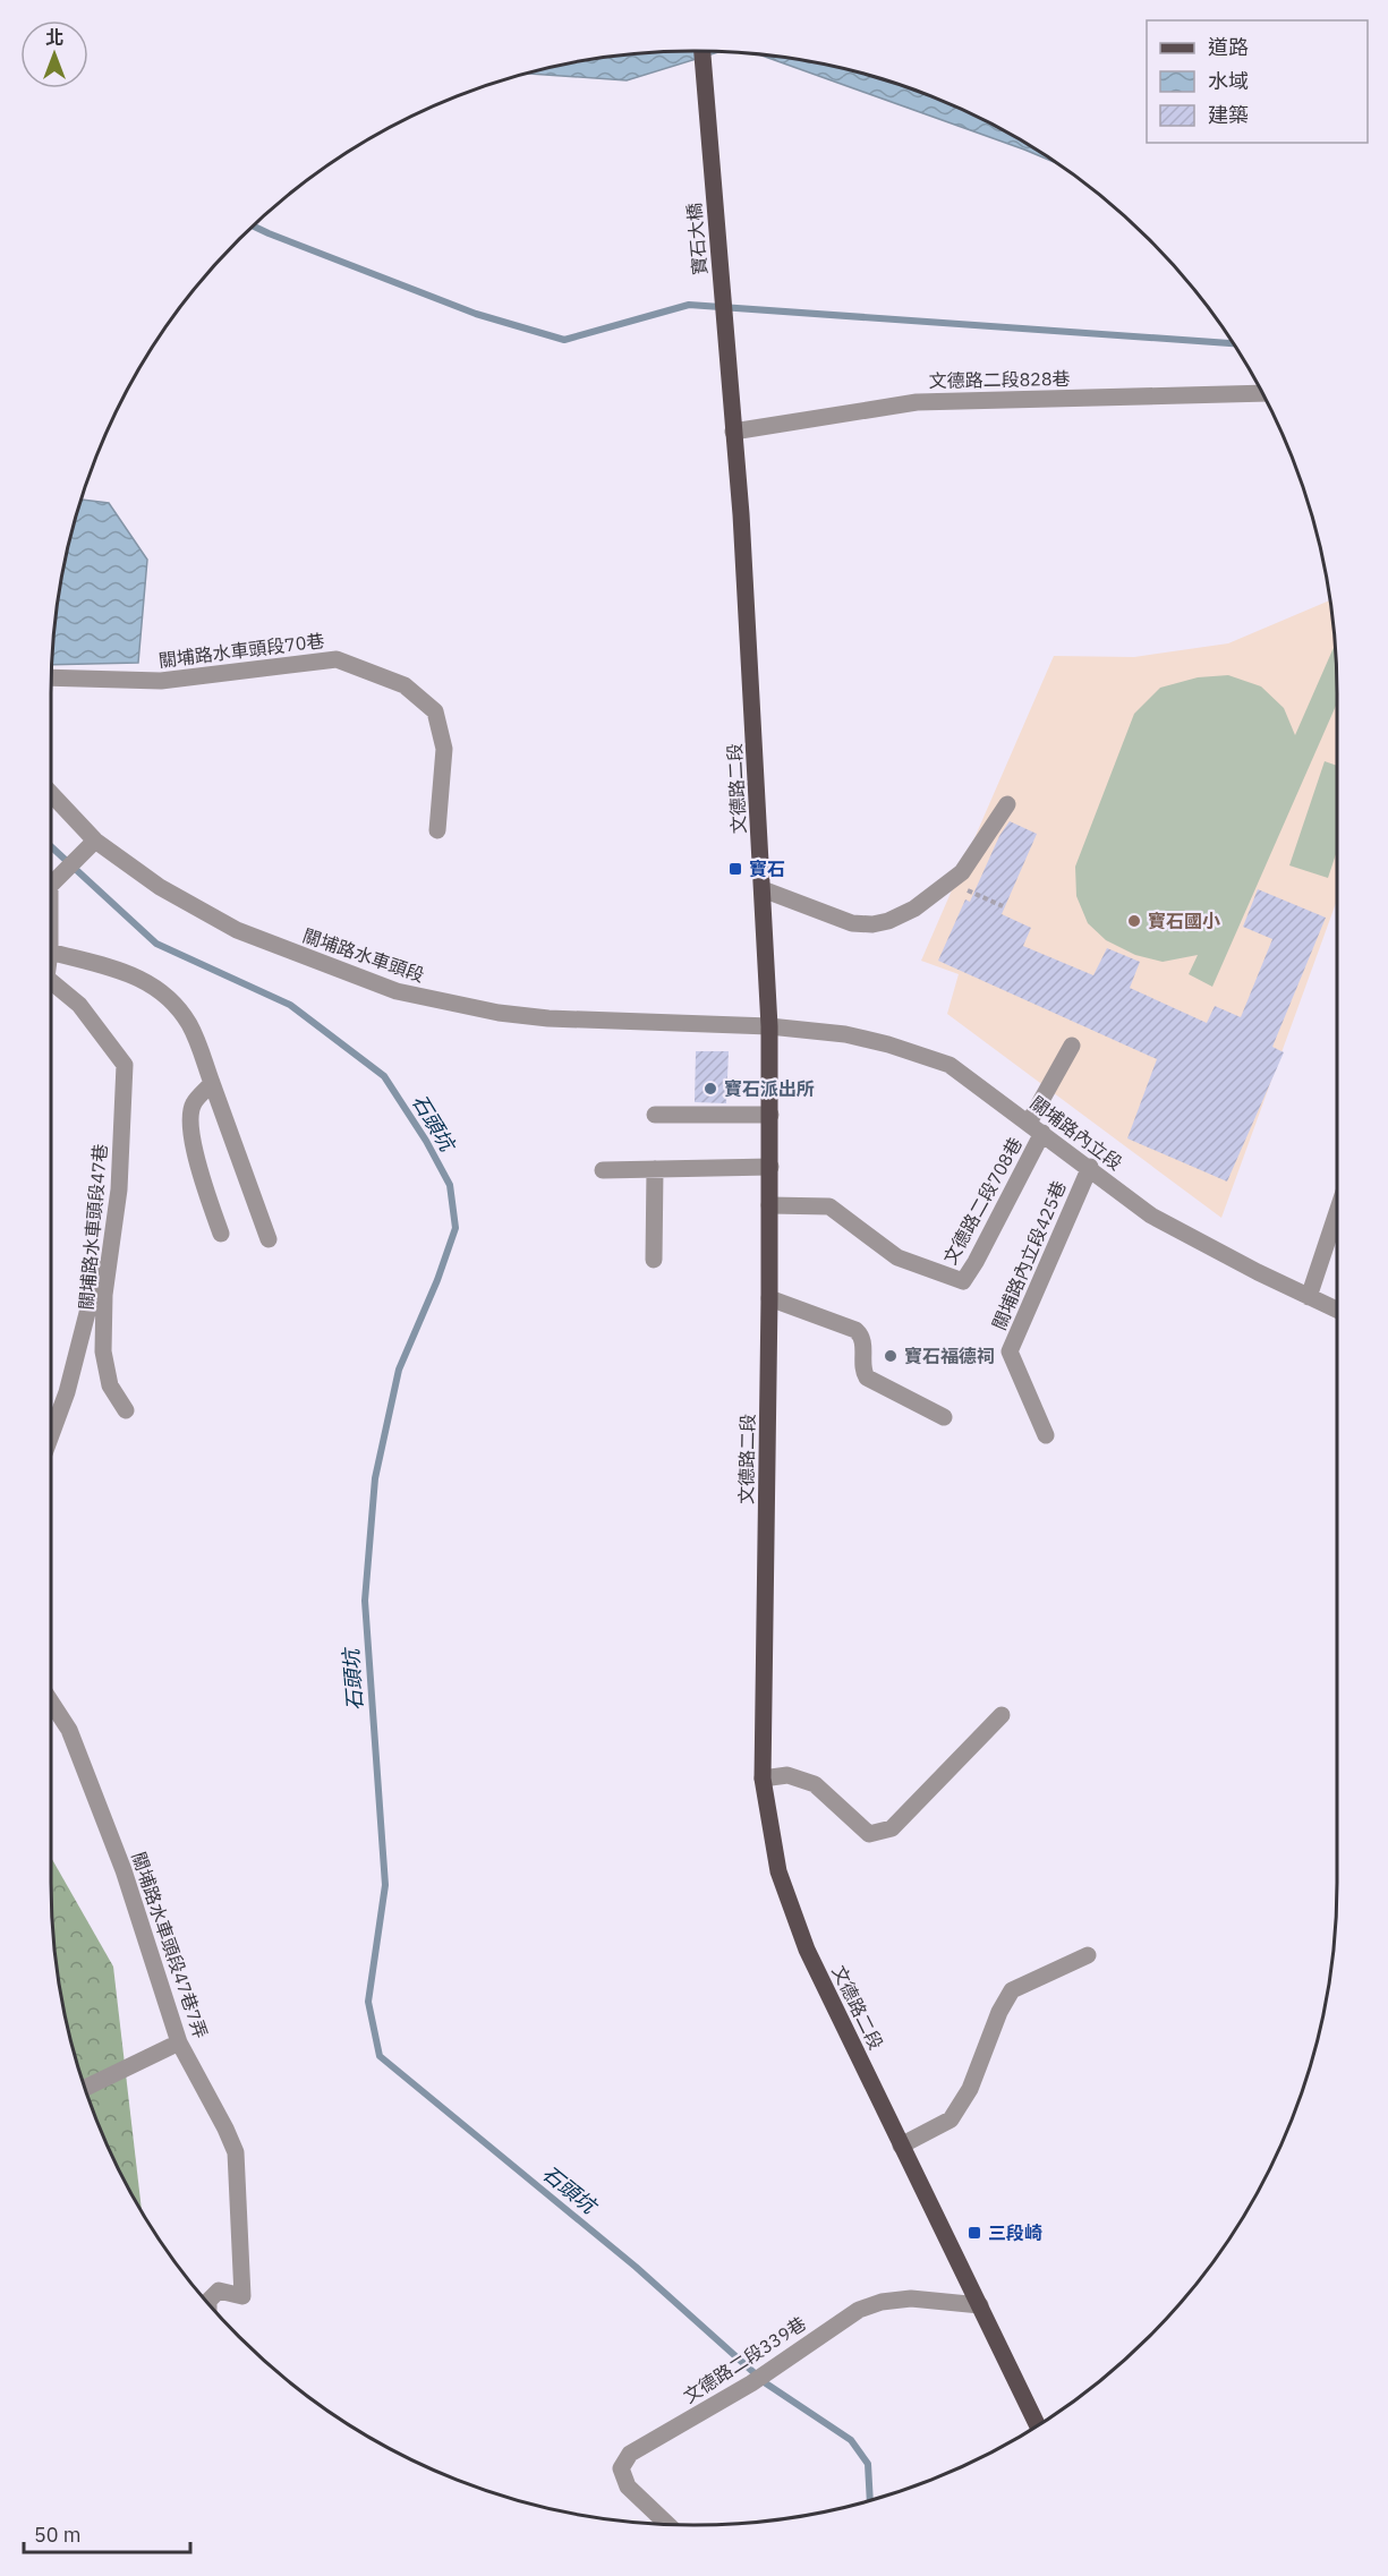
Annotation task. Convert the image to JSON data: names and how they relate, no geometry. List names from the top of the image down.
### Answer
{
  "streets": {
    "main road": ["寶石大橋", "文德路二段"],
    "street": [
      "文德路二段828巷",
      "關埔路水車頭段70巷",
      "關埔路水車頭段",
      "關埔路內立段",
      "文德路二段708巷",
      "關埔路水車頭段47巷",
      "關埔路內立段425巷",
      "關埔路水車頭段47巷7弄",
      "文德路二段339巷"
    ]
  },
  "crossings": [
    ["寶石大橋", "文德路二段828巷"],
    ["寶石大橋", "文德路二段"],
    ["文德路二段828巷", "文德路二段"],
    ["文德路二段", "關埔路水車頭段"],
    ["文德路二段", "關埔路內立段"],
    ["文德路二段", "文德路二段708巷"],
    ["文德路二段", "文德路二段339巷"],
    ["關埔路水車頭段", "關埔路內立段"],
    ["關埔路水車頭段", "關埔路水車頭段47巷"],
    ["關埔路內立段", "文德路二段708巷"],
    ["關埔路內立段", "關埔路內立段425巷"]
  ],
  "water": ["石頭坑"],
  "places": {
    "transit": ["寶石", "三段崎"],
    "other": ["寶石國小", "寶石派出所", "寶石福德祠"]
  },
  "legend": ["道路", "水域", "建築"],
  "scale_bar": "50 m",
  "north": "top"
}
